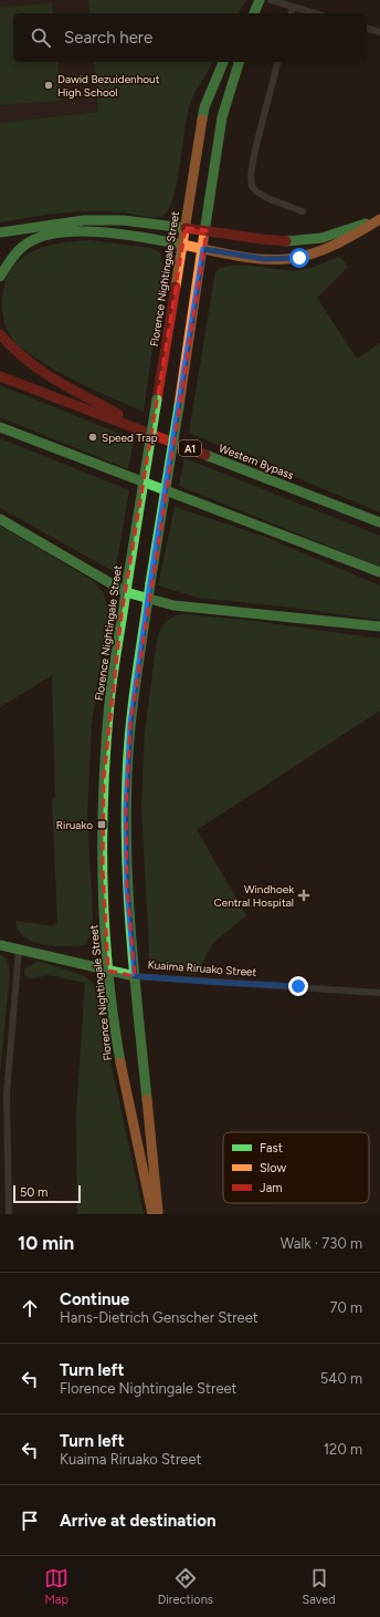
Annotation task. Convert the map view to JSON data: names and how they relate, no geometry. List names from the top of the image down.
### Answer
{
  "streets": {
    "main road": [
      "Florence Nightingale Street",
      "A1",
      "Western Bypass",
      "Kuaima Riruako Street"
    ]
  },
  "crossings": [
    ["Florence Nightingale Street", "Kuaima Riruako Street"]
  ],
  "places": {
    "other": ["Dawid Bezuidenhout High School", "Speed Trap"],
    "transit": ["Riruako"],
    "health": ["Windhoek Central Hospital"]
  },
  "legend": ["Fast", "Slow", "Jam"],
  "scale_bar": "50 m",
  "page": {
    "search": "Search here",
    "scale": "50 m",
    "heading": ["10 min", "Walk · 730 m"],
    "list": [
      ["Continue", "Hans-Dietrich Genscher Street", "70 m"],
      ["Turn left", "Florence Nightingale Street", "540 m"],
      ["Turn left", "Kuaima Riruako Street", "120 m"],
      "Arrive at destination"
    ],
    "nav": ["Map", "Directions", "Saved"]
  }
}
